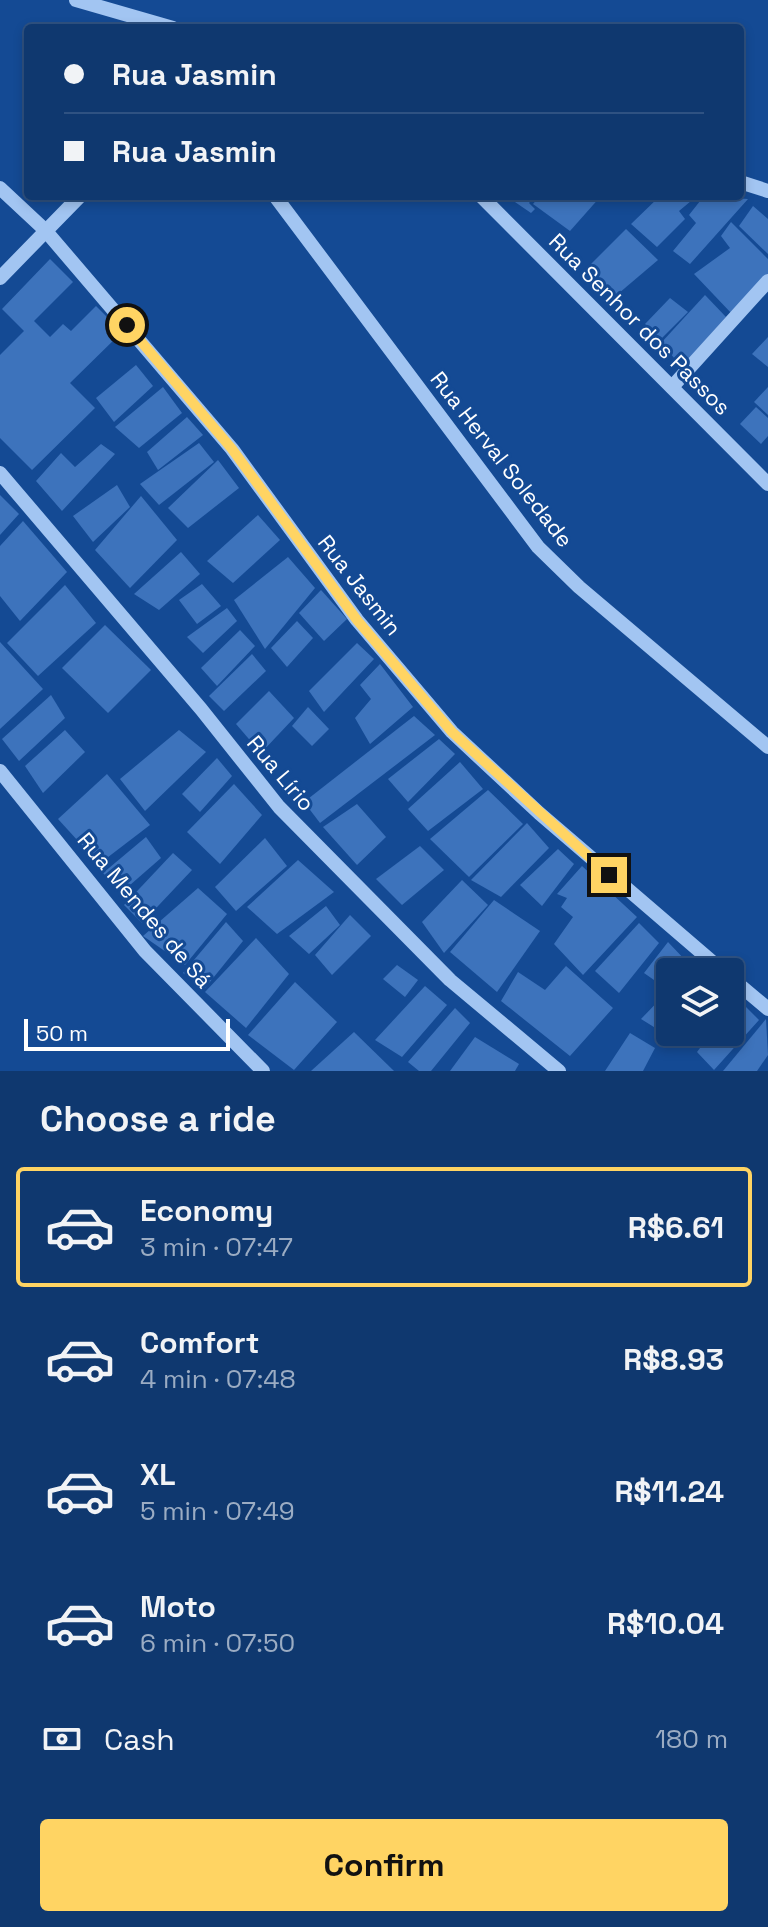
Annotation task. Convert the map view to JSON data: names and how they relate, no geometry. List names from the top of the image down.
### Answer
{
  "streets": {
    "street": [
      "Rua Senhor dos Passos",
      "Rua Herval Soledade",
      "Rua Jasmin",
      "Rua Lírio",
      "Rua Mendes de Sá"
    ]
  },
  "scale_bar": "50 m",
  "page": {
    "banner": ["Rua Jasmin", "Rua Jasmin"],
    "scale": "50 m",
    "heading": "Choose a ride",
    "list": [
      {
        "name": "Economy",
        "note": "3 min · 07:47",
        "value": "R$6.61"
      },
      {
        "name": "Comfort",
        "note": "4 min · 07:48",
        "value": "R$8.93"
      },
      {
        "name": "XL",
        "note": "5 min · 07:49",
        "value": "R$11.24"
      },
      {
        "name": "Moto",
        "note": "6 min · 07:50",
        "value": "R$10.04"
      }
    ],
    "pay": ["Cash", "180 m"],
    "buttons": "Confirm"
  }
}
